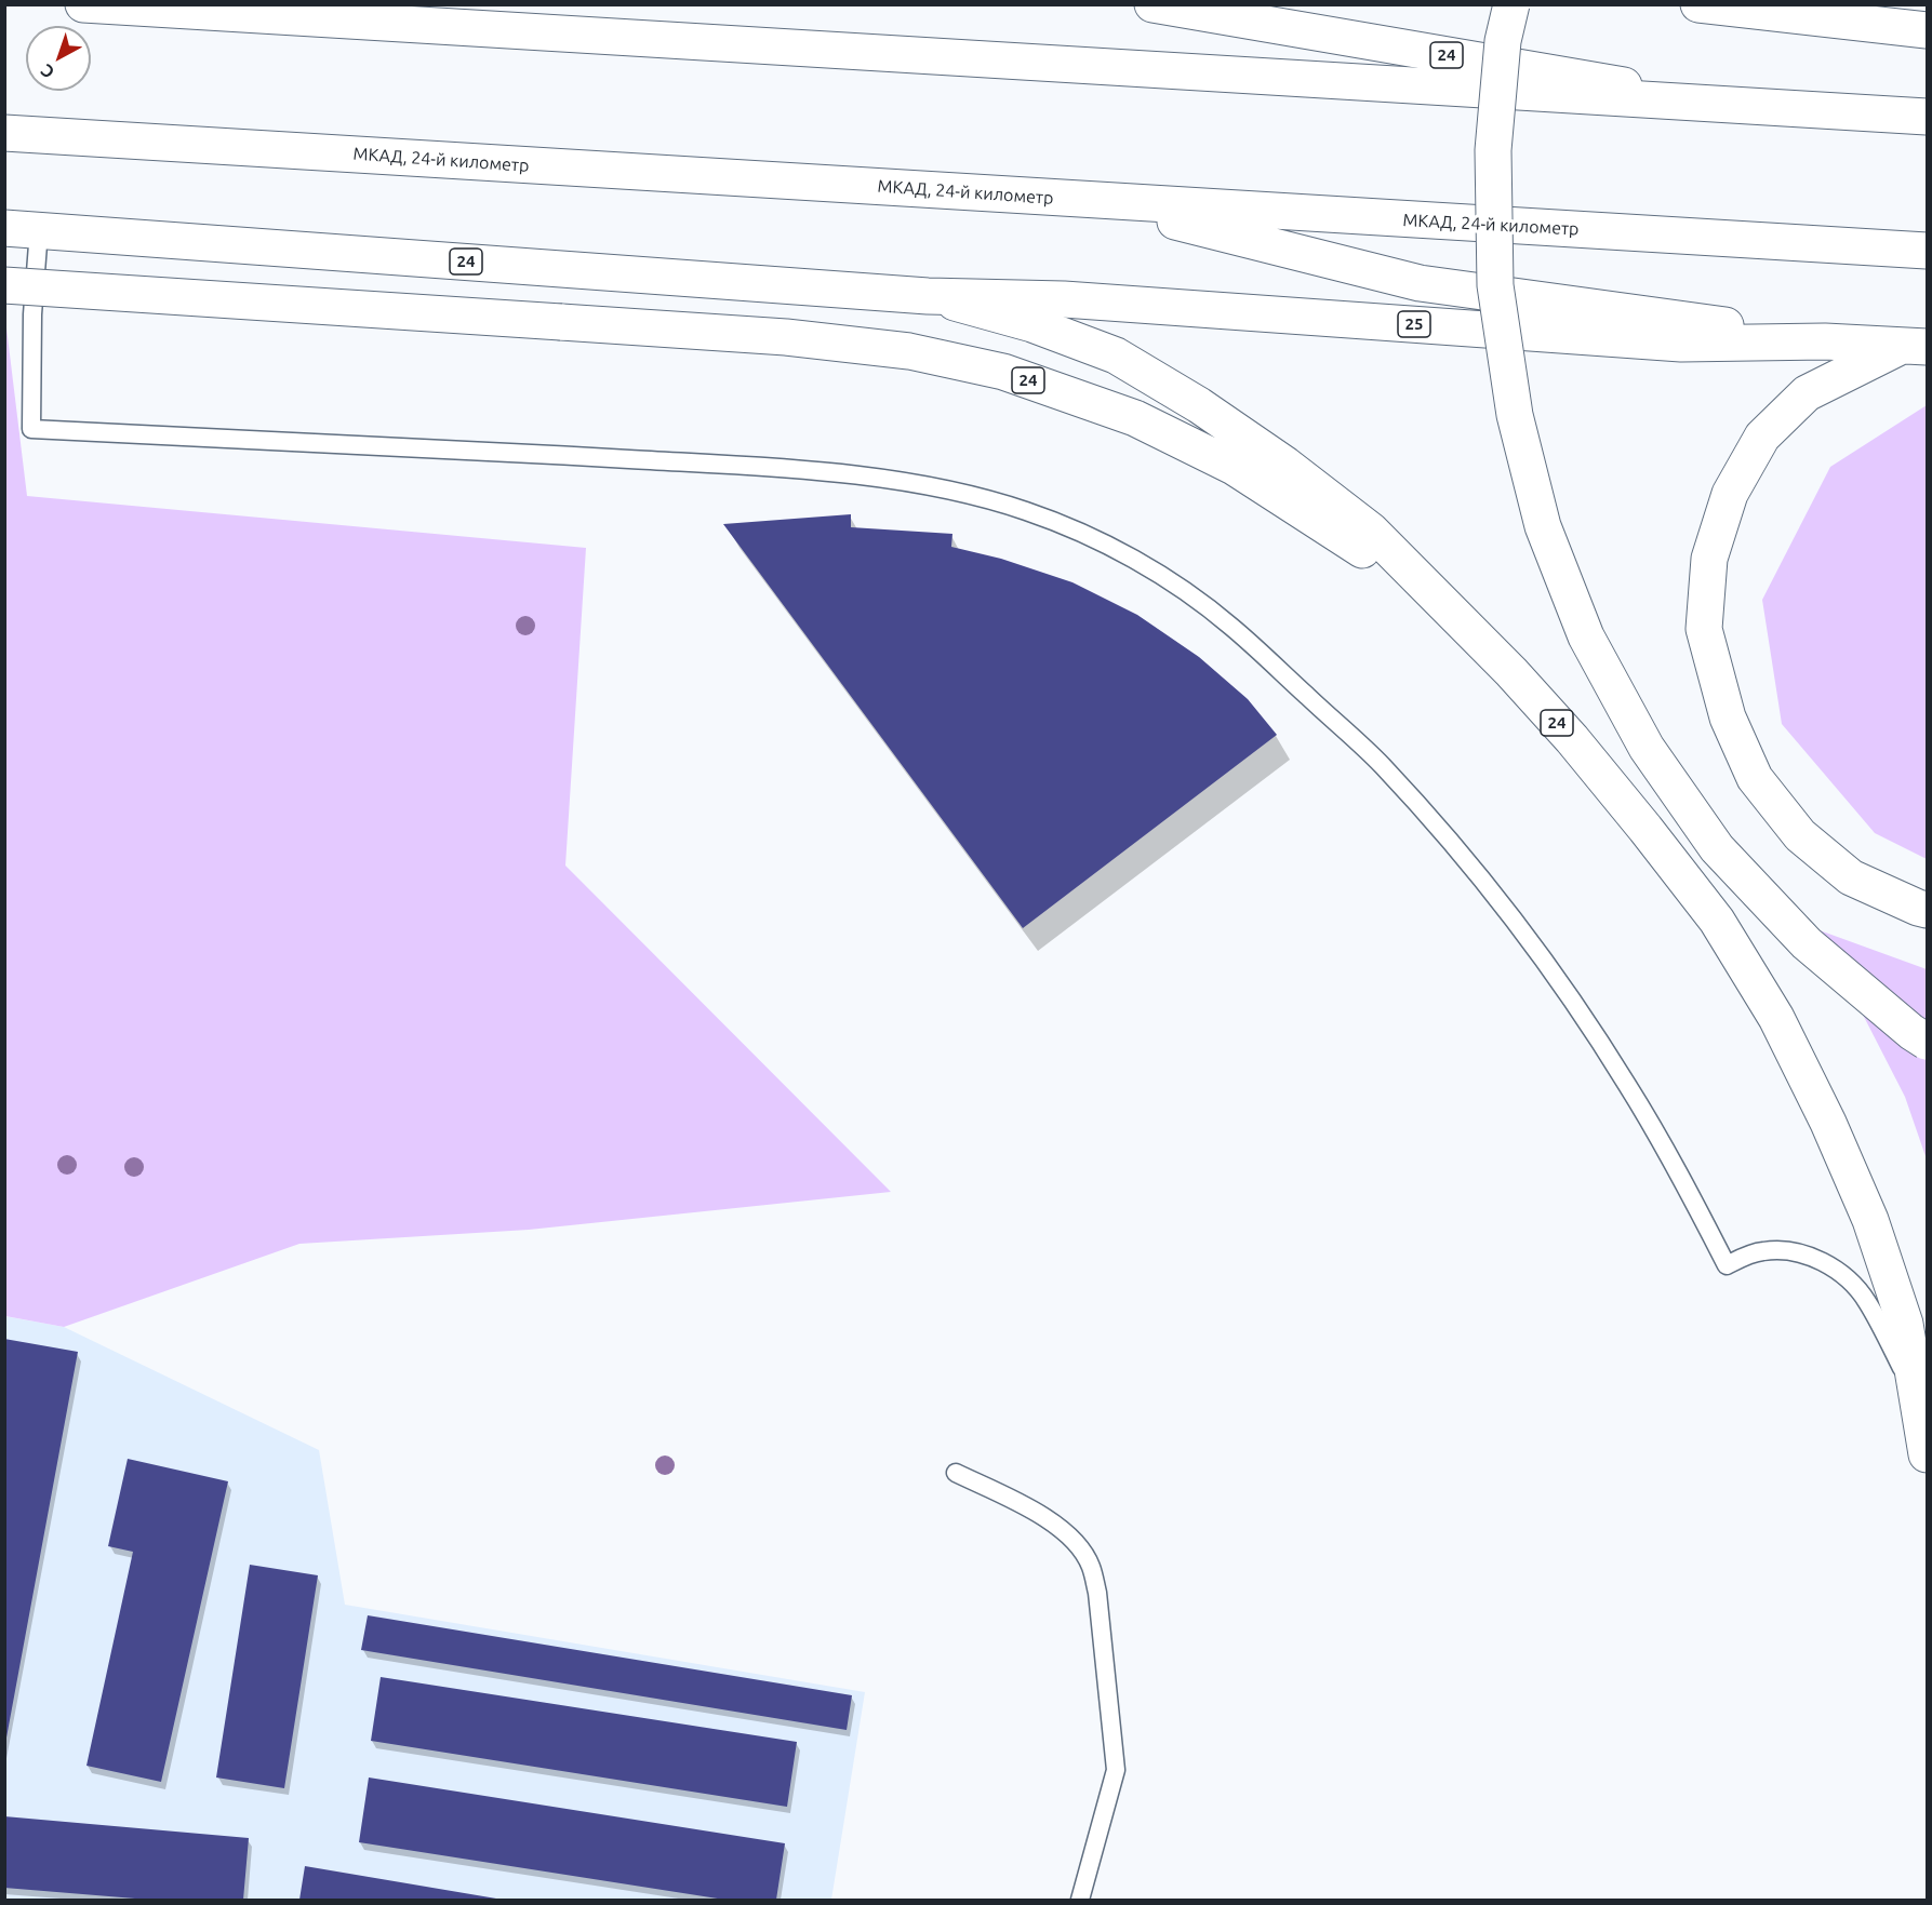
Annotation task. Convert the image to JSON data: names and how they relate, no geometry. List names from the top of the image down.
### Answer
{
  "streets": {
    "main road": ["24", "МКАД, 24-й километр", "25"]
  },
  "crossings": [
    ["24", "25"]
  ],
  "north": "bottom left"
}
